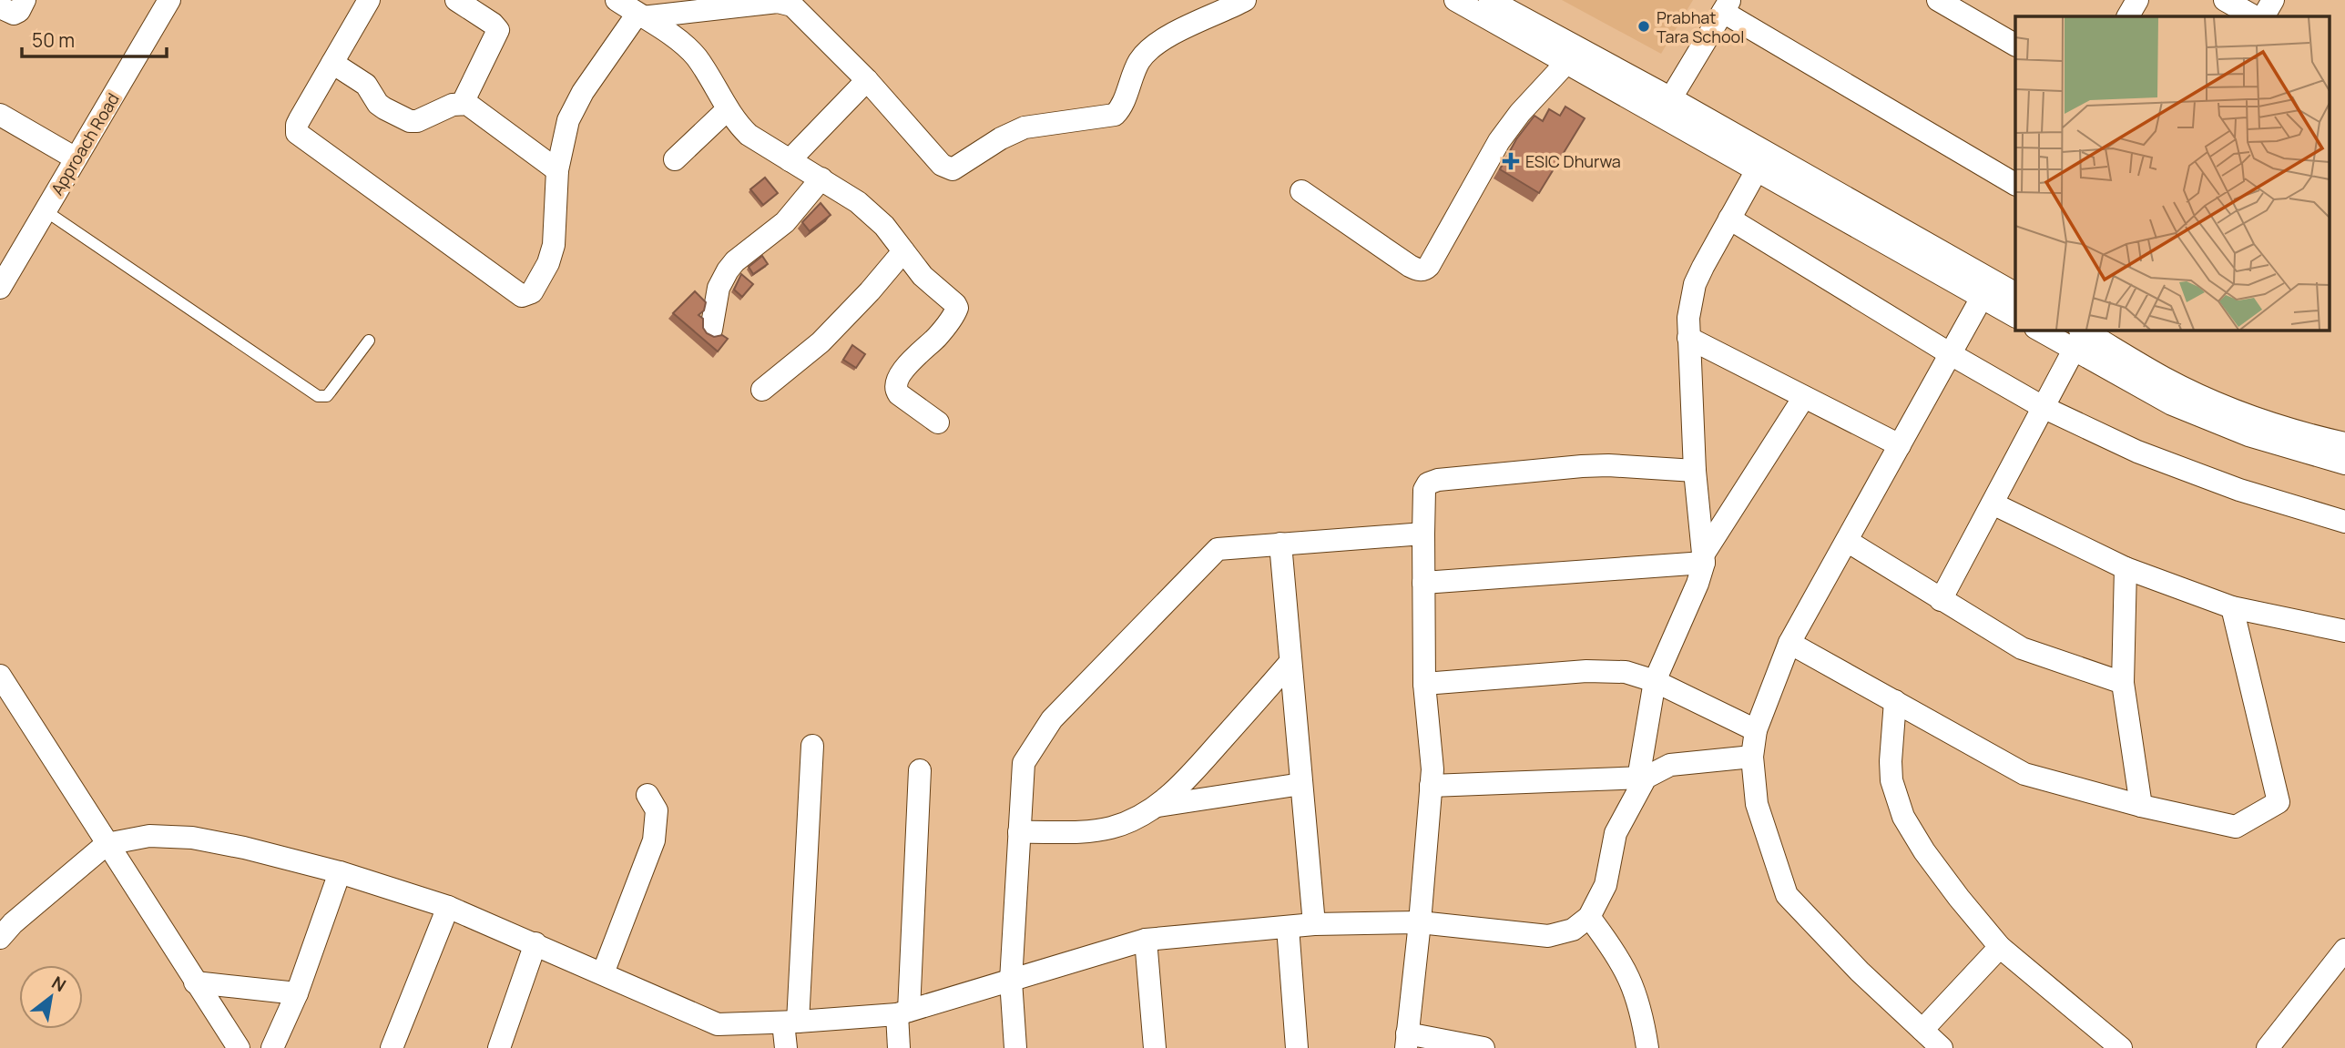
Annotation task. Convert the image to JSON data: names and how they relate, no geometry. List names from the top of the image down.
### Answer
{
  "streets": {
    "street": ["Approach Road"]
  },
  "places": {
    "other": ["Prabhat Tara School"],
    "health": ["ESIC Dhurwa"]
  },
  "scale_bar": "50 m",
  "north": "top right"
}
